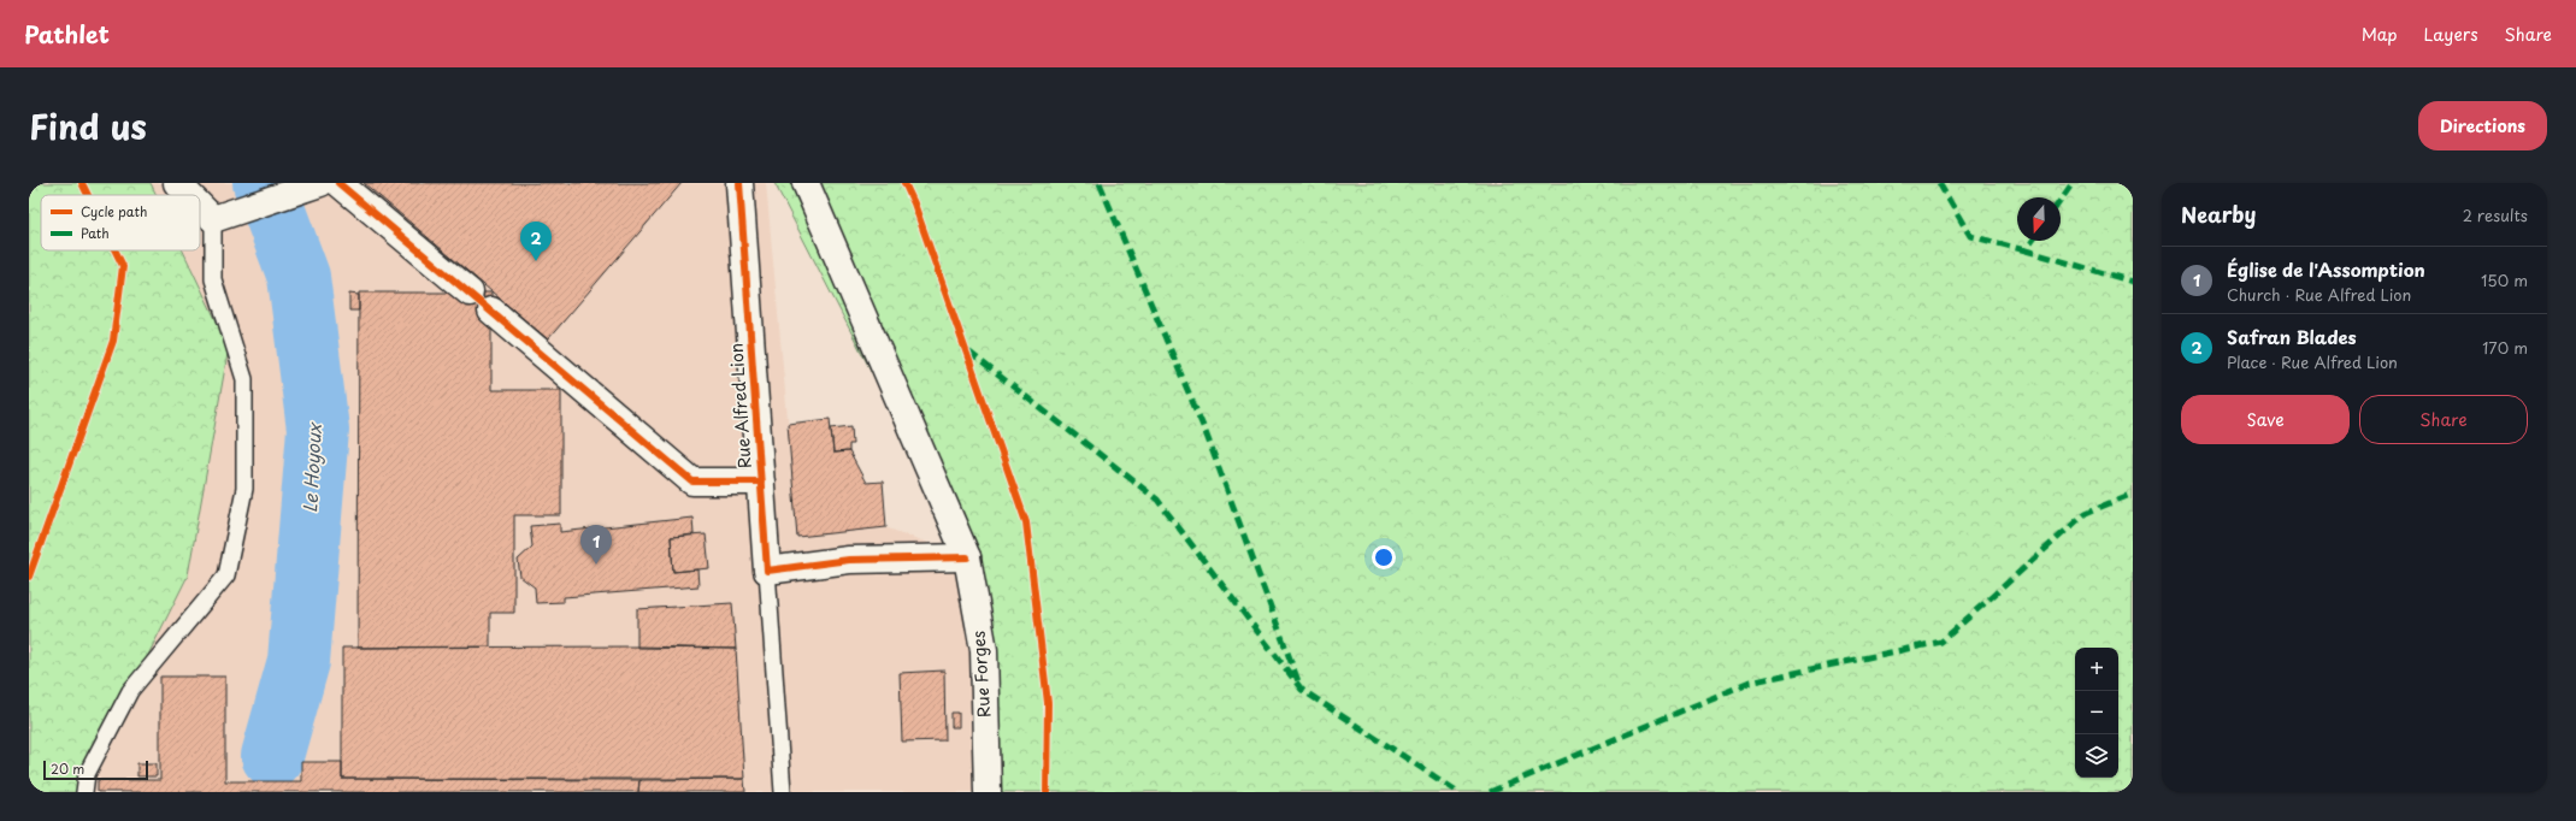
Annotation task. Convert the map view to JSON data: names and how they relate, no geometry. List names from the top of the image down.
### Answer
{
  "streets": {
    "street": ["Rue Alfred Lion", "Rue Forges"]
  },
  "water": ["Le Hoyoux"],
  "legend": ["Cycle path", "Path"],
  "scale_bar": "20 m",
  "north": "bottom",
  "page": {
    "header": "Pathlet",
    "nav": ["Map", "Layers", "Share"],
    "title": "Find us",
    "buttons": [
      "Directions",
      ["Save", "Share"]
    ],
    "heading": ["Nearby", "2 results"],
    "pins": ["2", "1"],
    "list": [
      {
        "mark": "1",
        "name": "Église de l'Assomption",
        "note": "Church · Rue Alfred Lion",
        "value": "150 m"
      },
      {
        "mark": "2",
        "name": "Safran Blades",
        "note": "Place · Rue Alfred Lion",
        "value": "170 m"
      }
    ],
    "map_buttons": ["+", "−"],
    "scale": "20 m"
  }
}
